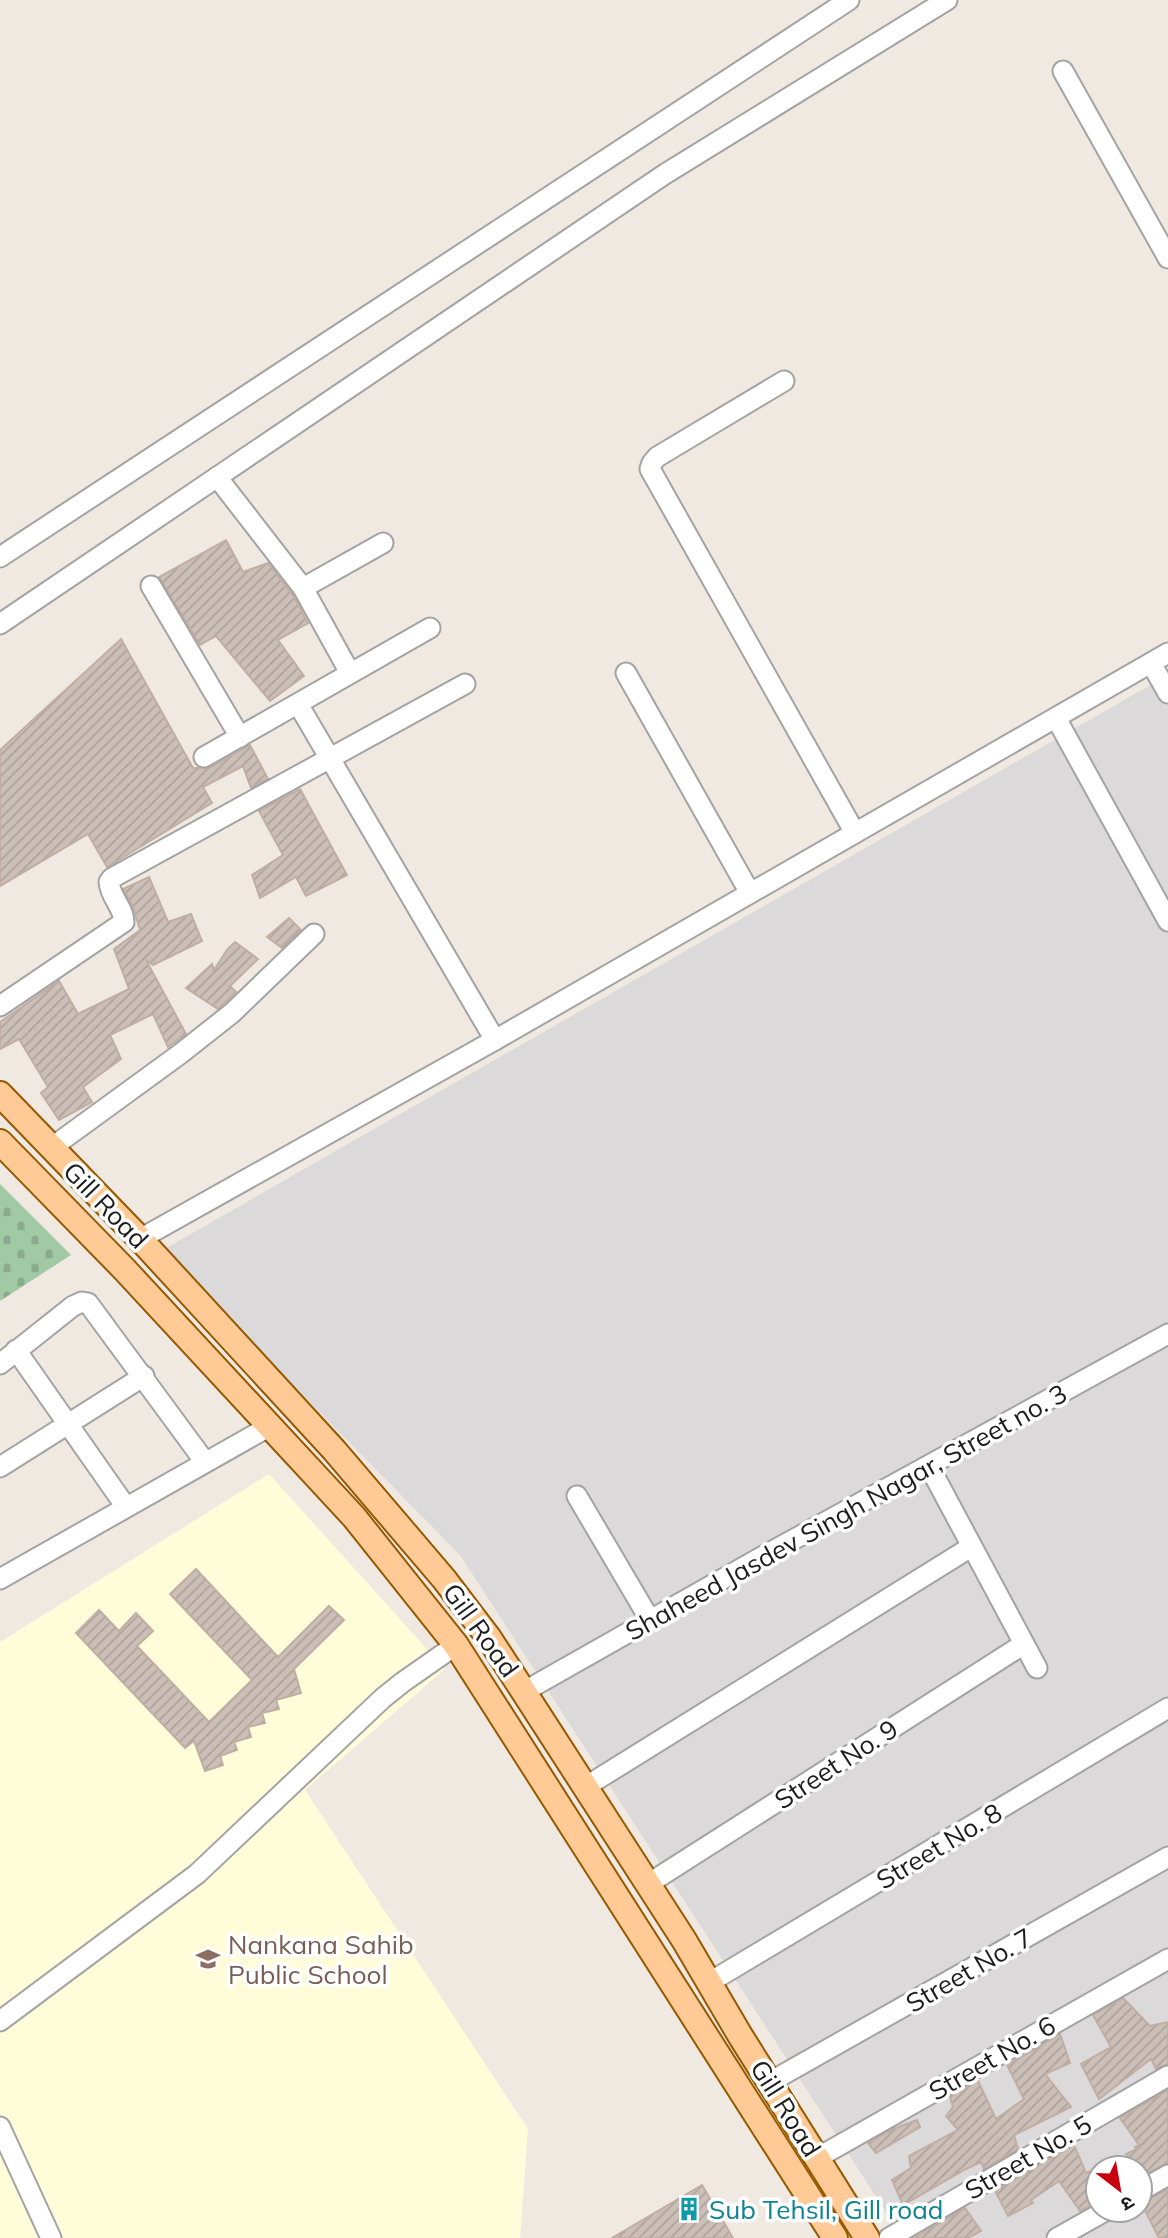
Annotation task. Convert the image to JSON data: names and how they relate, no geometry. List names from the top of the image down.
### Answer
{
  "streets": {
    "main road": ["Gill Road"],
    "street": [
      "Shaheed Jasdev Singh Nagar, Street no. 3",
      "Street No. 9",
      "Street No. 8",
      "Street No. 7",
      "Street No. 6",
      "Street No. 5"
    ]
  },
  "crossings": [
    ["Gill Road", "Shaheed Jasdev Singh Nagar, Street no. 3"],
    ["Gill Road", "Street No. 9"],
    ["Gill Road", "Street No. 8"],
    ["Gill Road", "Street No. 7"],
    ["Gill Road", "Street No. 6"]
  ],
  "places": {
    "school or university": ["Nankana Sahib Public School"],
    "building": ["Sub Tehsil, Gill road"]
  },
  "north": "bottom right"
}
